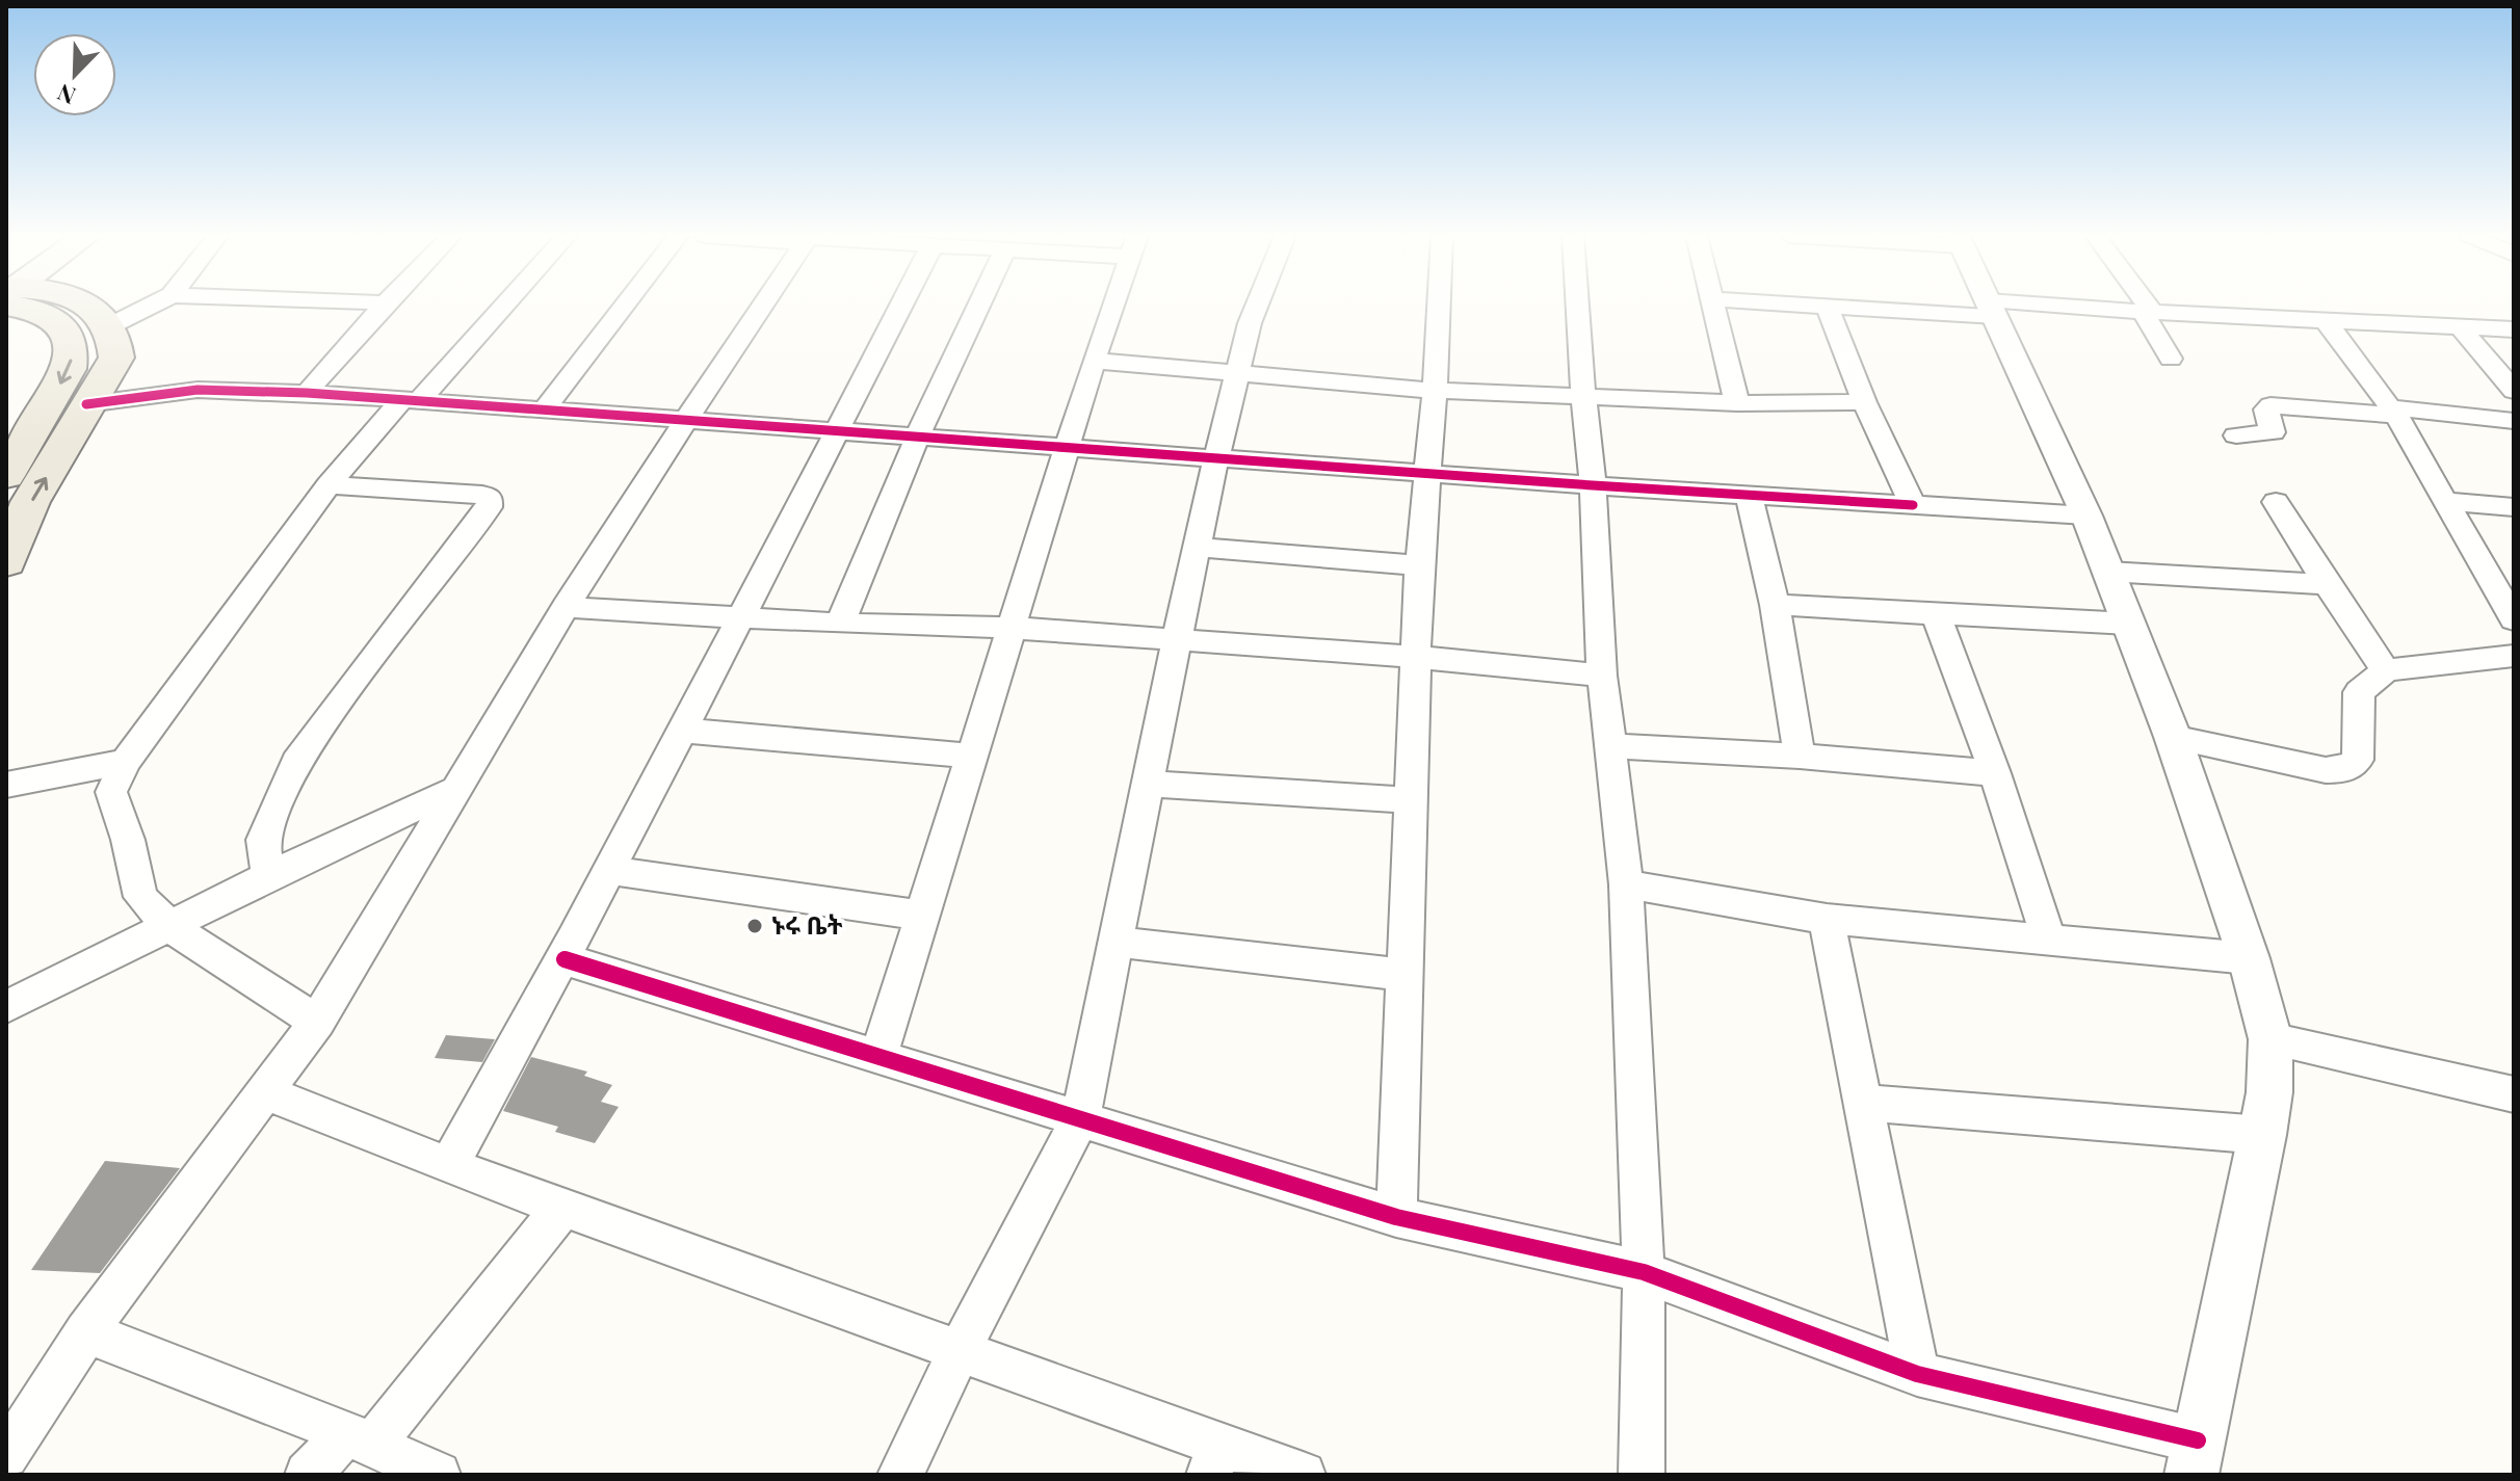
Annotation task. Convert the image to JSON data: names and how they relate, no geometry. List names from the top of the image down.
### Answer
{
  "places": ["ኑሩ ቤት"],
  "north": "bottom left"
}
